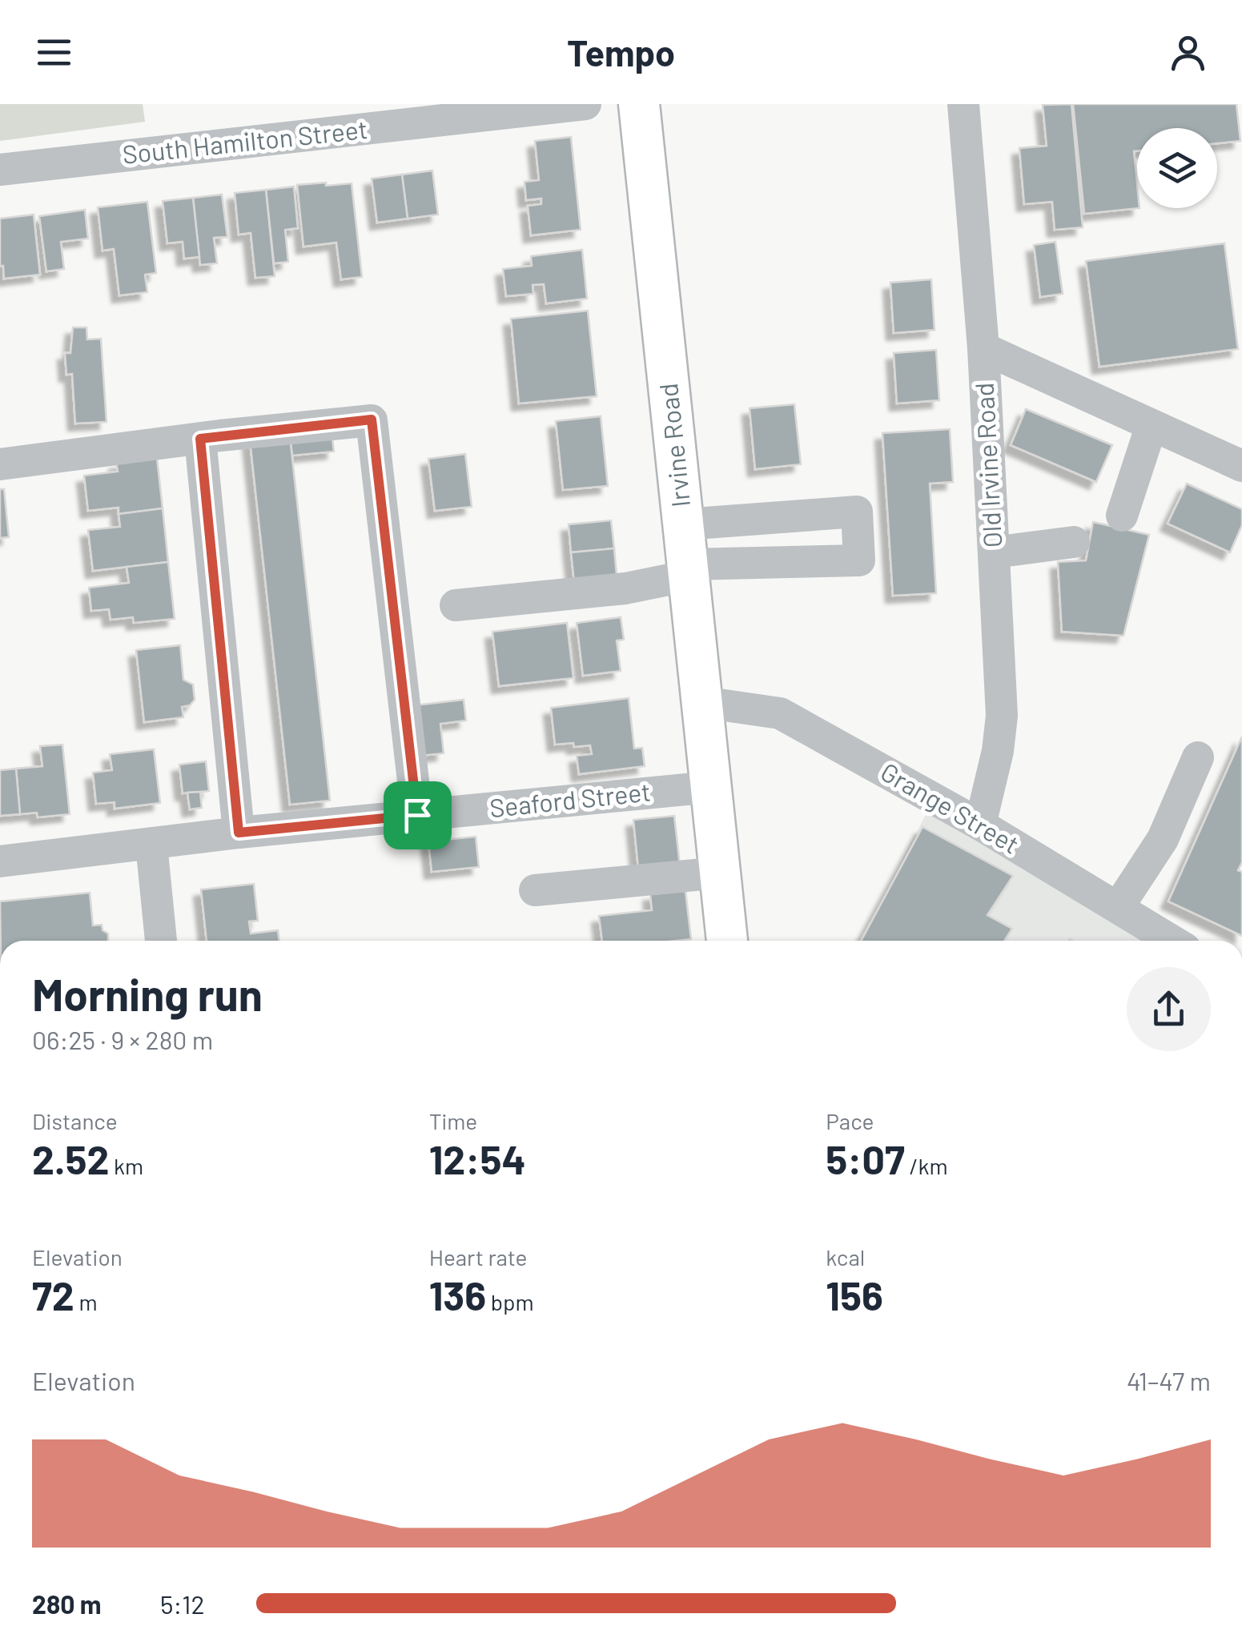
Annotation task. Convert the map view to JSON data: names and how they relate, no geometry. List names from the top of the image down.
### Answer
{
  "streets": {
    "main road": ["Irvine Road"],
    "street": [
      "South Hamilton Street",
      "Old Irvine Road",
      "Seaford Street",
      "Grange Street"
    ]
  },
  "crossings": [
    ["Irvine Road", "Seaford Street"],
    ["Irvine Road", "Grange Street"],
    ["Old Irvine Road", "Grange Street"]
  ],
  "page": {
    "header": "Tempo",
    "heading": ["Morning run", "06:25 · 9 × 280 m"],
    "stats": [
      ["Distance", "2.52 km"],
      ["Time", "12:54"],
      ["Pace", "5:07 /km"],
      ["Elevation", "72 m"],
      ["Heart rate", "136 bpm"],
      ["kcal", "156"]
    ],
    "chart": ["Elevation", "41–47 m"],
    "list": [
      {
        "name": "280 m",
        "note": "5:12"
      }
    ]
  }
}
